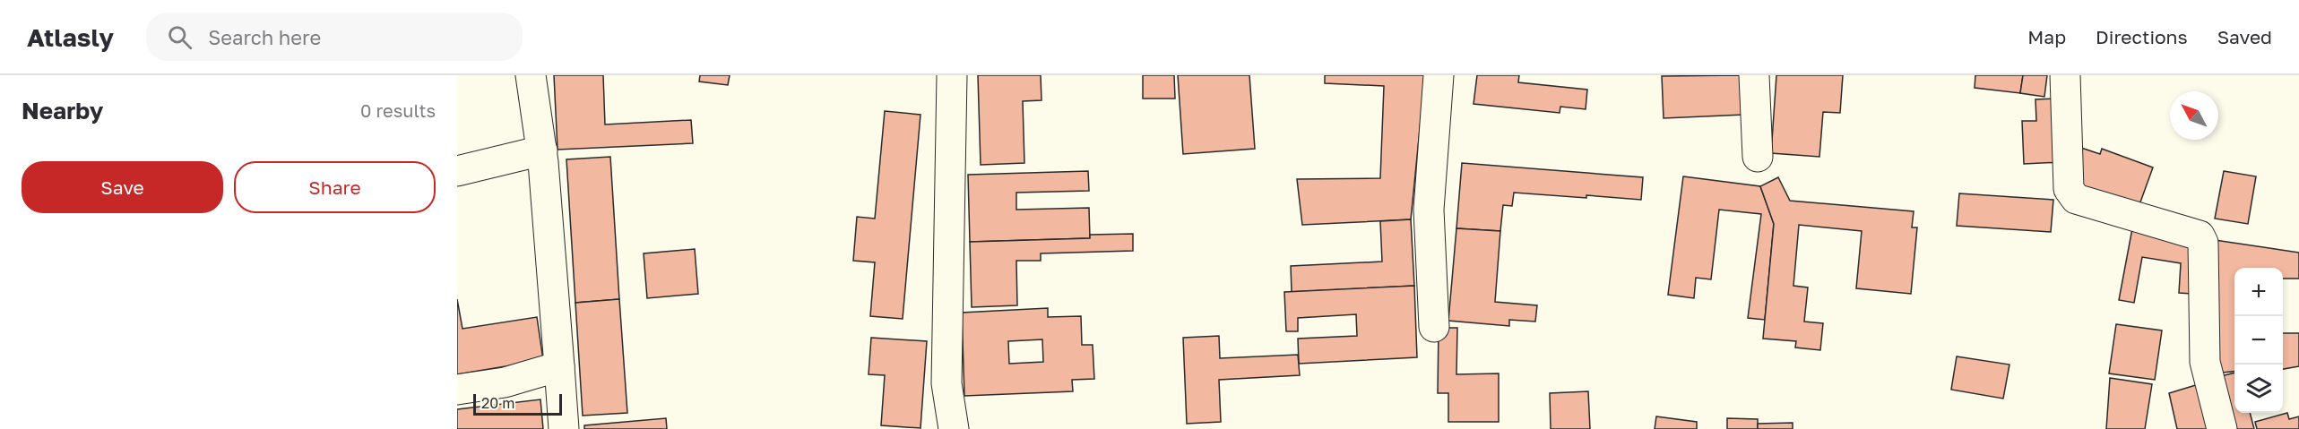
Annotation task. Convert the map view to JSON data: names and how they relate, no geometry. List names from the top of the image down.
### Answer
{
  "scale_bar": "20 m",
  "north": "top left",
  "page": {
    "header": "Atlasly",
    "search": "Search here",
    "nav": ["Map", "Directions", "Saved"],
    "heading": ["Nearby", "0 results"],
    "buttons": ["Save", "Share"],
    "map_buttons": ["+", "−"],
    "scale": "20 m"
  }
}
